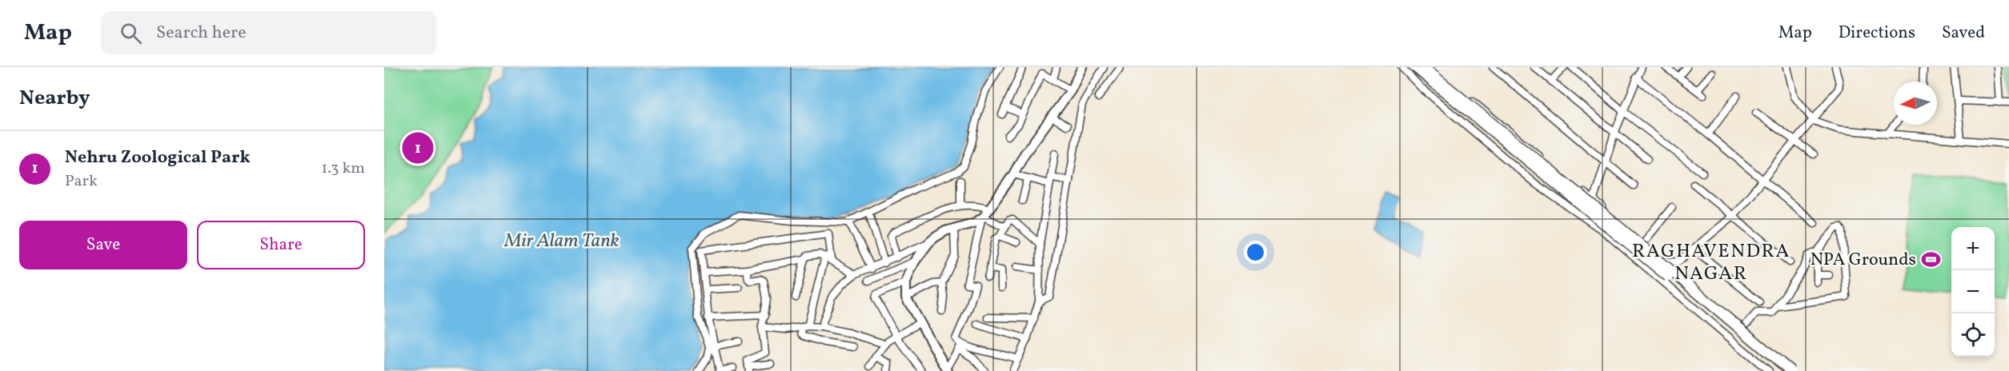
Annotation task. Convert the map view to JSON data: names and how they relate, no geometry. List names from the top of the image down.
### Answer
{
  "districts": ["RAGHAVENDRA NAGAR"],
  "water": ["Mir Alam Tank"],
  "places": {
    "sports": ["NPA Grounds"]
  },
  "north": "left",
  "page": {
    "header": "Map",
    "search": "Search here",
    "nav": ["Map", "Directions", "Saved"],
    "heading": "Nearby",
    "list": [
      {
        "mark": "1",
        "name": "Nehru Zoological Park",
        "note": "Park",
        "value": "1.3 km"
      }
    ],
    "pins": "1",
    "buttons": ["Save", "Share"],
    "map_buttons": ["+", "−"]
  }
}
